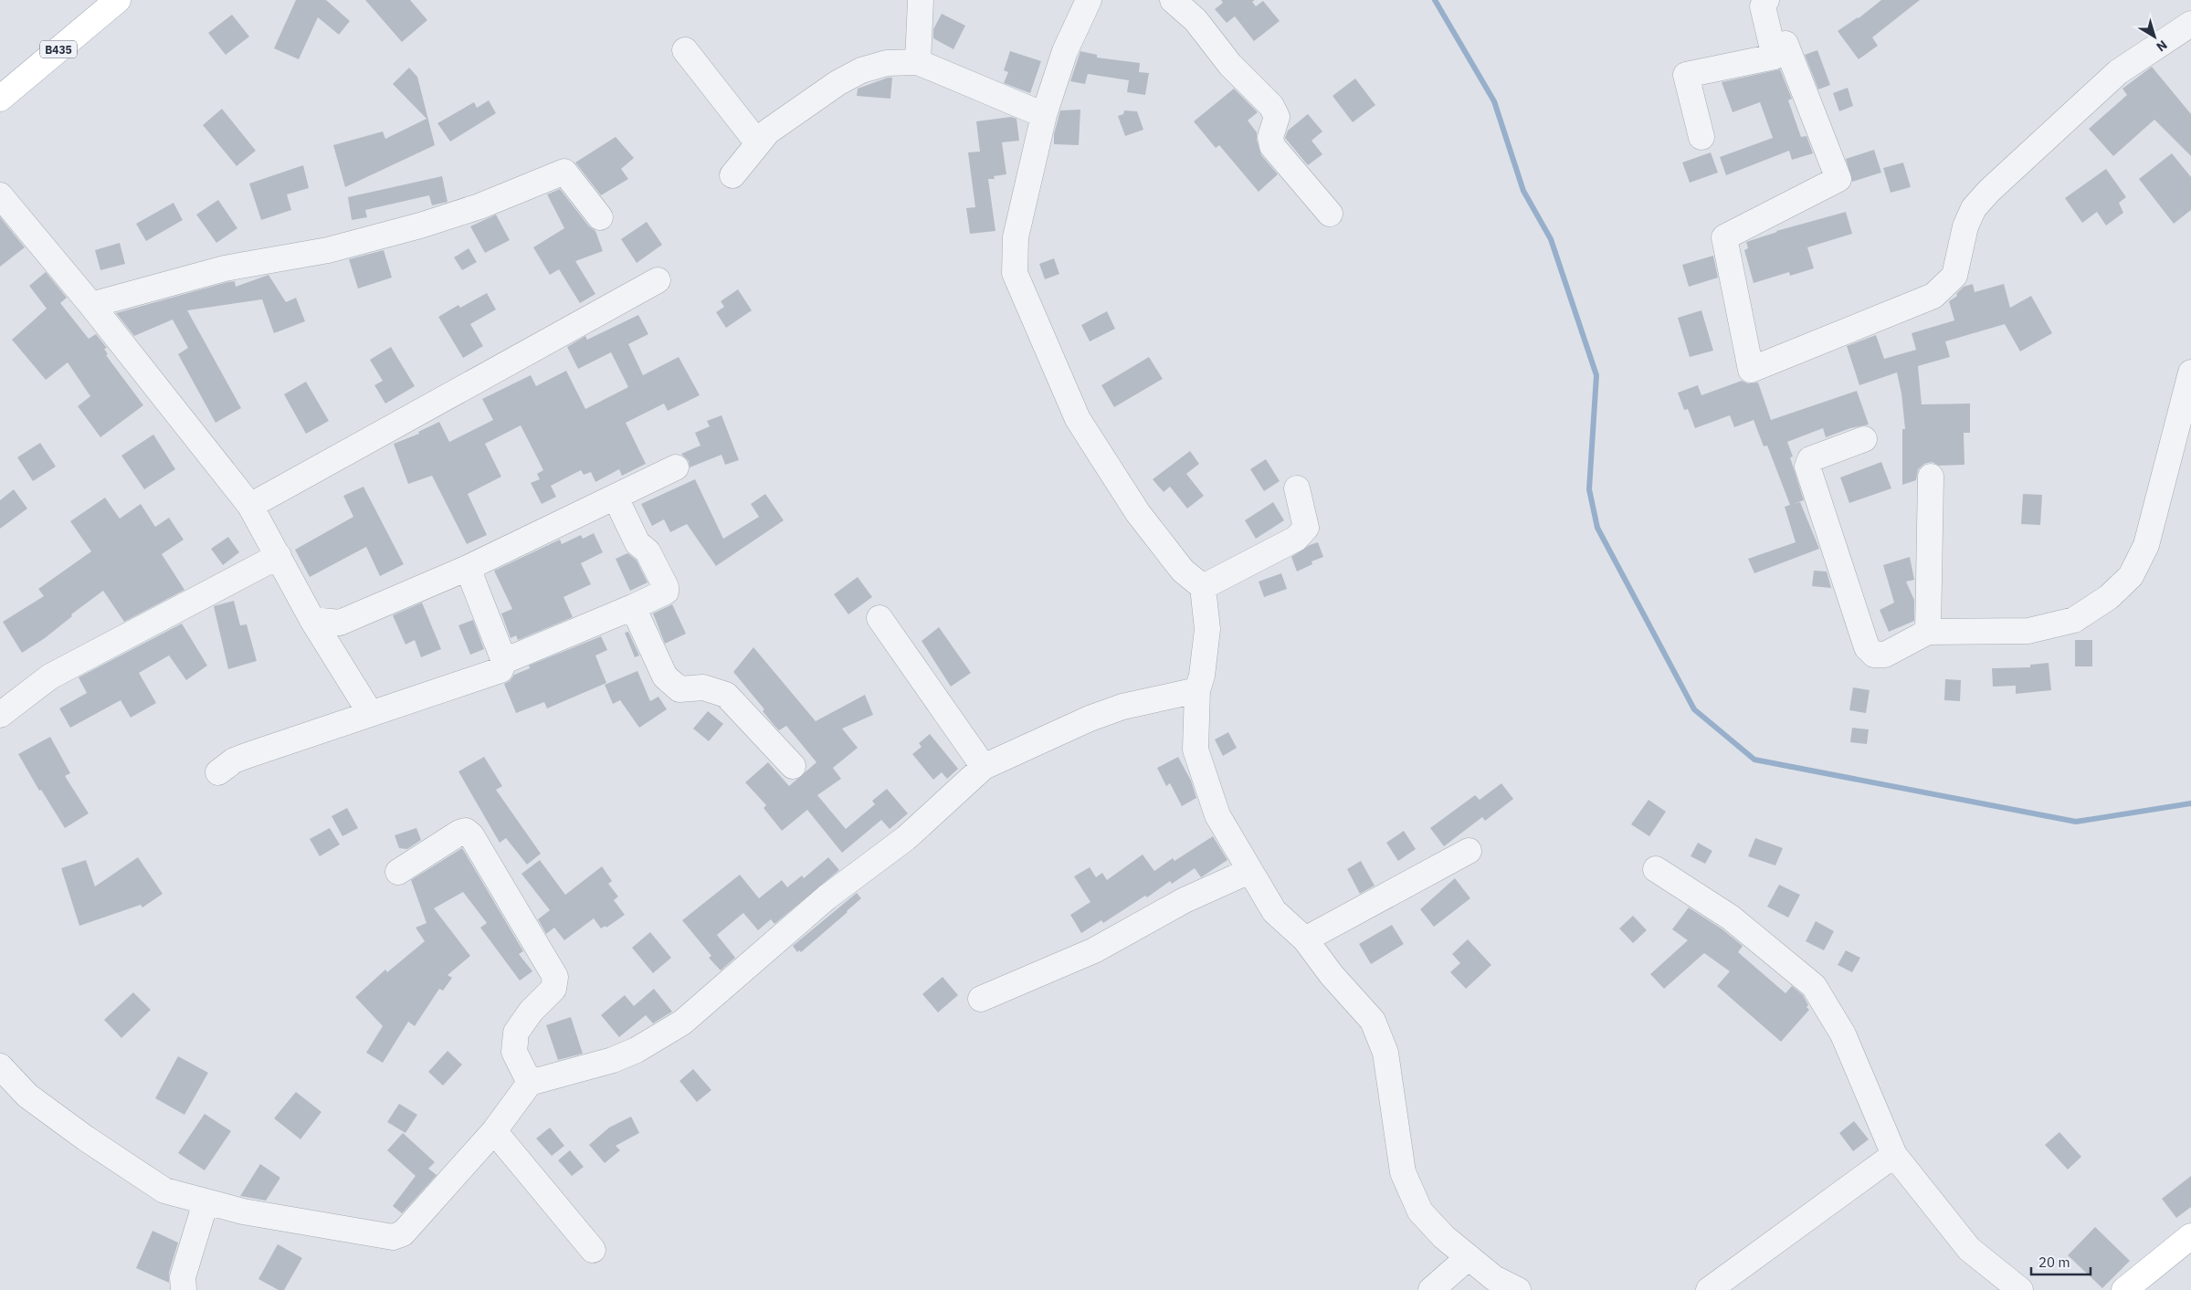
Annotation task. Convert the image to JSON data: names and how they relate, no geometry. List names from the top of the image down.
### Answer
{
  "streets": {
    "main road": ["B435"]
  },
  "scale_bar": "20 m",
  "north": "bottom right"
}
